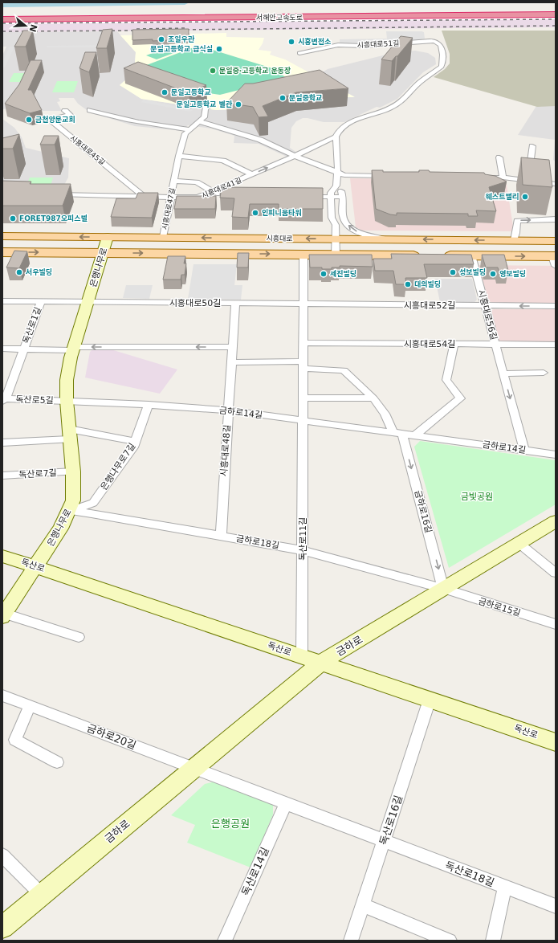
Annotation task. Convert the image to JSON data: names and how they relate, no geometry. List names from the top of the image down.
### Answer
{
  "streets": {
    "highway": ["서해안고속도로"],
    "main road": [
      "시흥대로",
      "은행나무로",
      "독산로",
      "금하로"
    ],
    "street": [
      "시흥대로51길",
      "시흥대로45길",
      "시흥대로41길",
      "시흥대로47길",
      "시흥대로50길",
      "시흥대로52길",
      "시흥대로56길",
      "독산로1길",
      "시흥대로54길",
      "독산로5길",
      "금하로14길",
      "시흥대로48길",
      "은행나무로7길",
      "독산로7길",
      "금하로16길",
      "독산로11길",
      "금하로18길",
      "금하로15길",
      "금하로20길",
      "독산로16길",
      "독산로14길",
      "독산로18길"
    ]
  },
  "crossings": [
    ["시흥대로51길", "시흥대로41길"],
    ["시흥대로45길", "시흥대로41길"],
    ["시흥대로41길", "시흥대로47길"],
    ["시흥대로47길", "시흥대로"],
    ["시흥대로", "은행나무로"],
    ["은행나무로", "시흥대로50길"],
    ["은행나무로", "독산로1길"],
    ["은행나무로", "독산로5길"],
    ["은행나무로", "금하로14길"],
    ["은행나무로", "은행나무로7길"],
    ["은행나무로", "독산로7길"],
    ["은행나무로", "금하로18길"],
    ["은행나무로", "독산로"],
    ["시흥대로50길", "시흥대로52길"],
    ["시흥대로50길", "독산로1길"],
    ["시흥대로50길", "시흥대로48길"],
    ["시흥대로52길", "시흥대로56길"],
    ["시흥대로56길", "시흥대로54길"],
    ["시흥대로56길", "금하로14길"],
    ["독산로1길", "독산로5길"],
    ["독산로5길", "금하로14길"],
    ["금하로14길", "시흥대로48길"],
    ["금하로14길", "은행나무로7길"],
    ["금하로14길", "금하로16길"],
    ["금하로14길", "독산로11길"],
    ["시흥대로48길", "금하로18길"],
    ["은행나무로7길", "금하로18길"],
    ["금하로16길", "금하로18길"],
    ["금하로16길", "금하로15길"],
    ["금하로16길", "금하로"],
    ["독산로11길", "금하로18길"],
    ["독산로11길", "독산로"],
    ["금하로18길", "금하로15길"],
    ["금하로18길", "금하로"],
    ["독산로", "금하로"],
    ["독산로", "독산로16길"],
    ["금하로15길", "금하로"],
    ["금하로", "금하로20길"],
    ["독산로16길", "독산로18길"]
  ],
  "one_way": ["시흥대로56길", "금하로16길"],
  "parks": ["금빛공원", "은행공원"],
  "places": [
    "조일우관",
    "시흥변전소",
    "문일고등학교 급식실",
    "문일중·고등학교 운동장",
    "문일고등학교",
    "문일중학교",
    "문일고등학교 별관",
    "금천양문교회",
    "웨스트밸리",
    "인피니움타워",
    "FORET987오피스텔",
    "서우빌딩",
    "성보빌딩",
    "세진빌딩",
    "영보빌딩",
    "대의빌딩"
  ],
  "north": "right"
}
